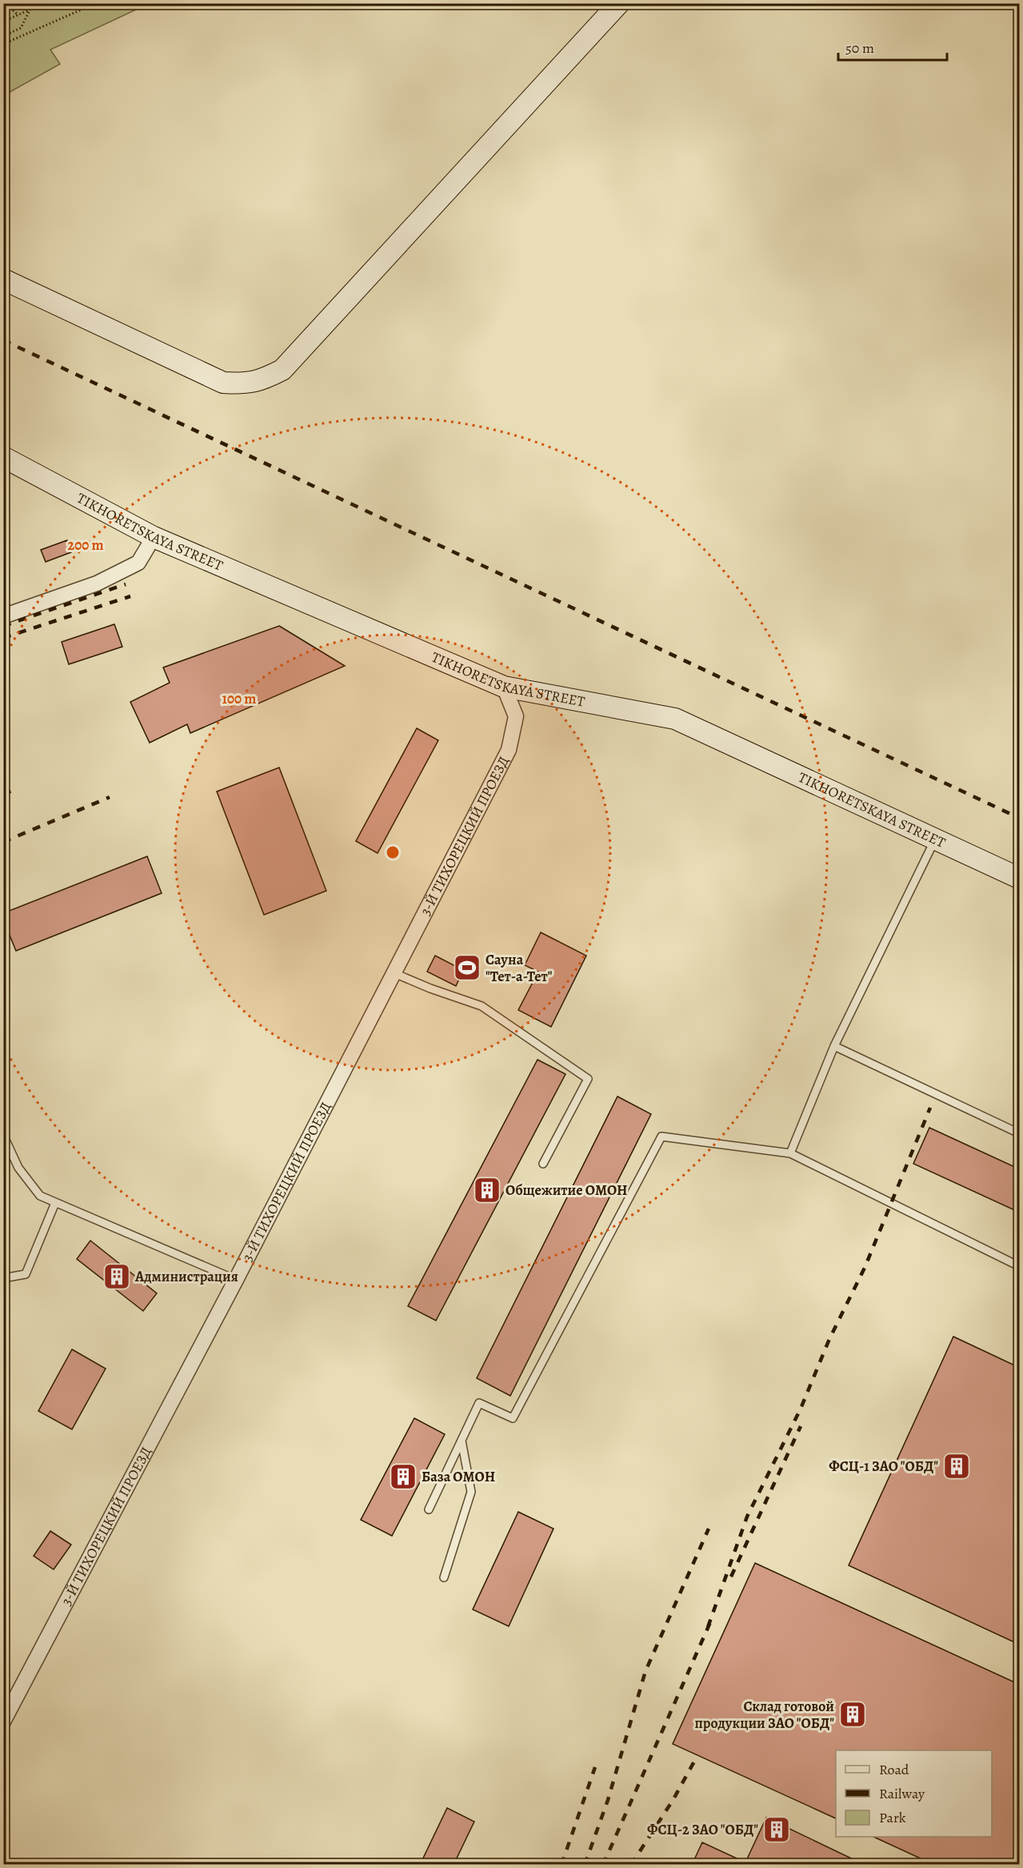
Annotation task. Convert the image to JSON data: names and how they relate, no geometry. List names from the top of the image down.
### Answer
{
  "streets": {
    "street": ["TIKHORETSKAYA STREET", "3-Й ТИХОРЕЦКИЙ ПРОЕЗД"]
  },
  "crossings": [
    ["TIKHORETSKAYA STREET", "3-Й ТИХОРЕЦКИЙ ПРОЕЗД"]
  ],
  "places": {
    "sports": ["Сауна \"Тет-а-Тет\""],
    "building": [
      "Общежитие ОМОН",
      "Администрация",
      "ФСЦ-1 ЗАО \"ОБД\"",
      "База ОМОН",
      "Склад готовой продукции ЗАО \"ОБД\"",
      "ФСЦ-2 ЗАО \"ОБД\""
    ]
  },
  "legend": ["Road", "Railway", "Park"],
  "scale_bar": "50 m",
  "rings": ["200 m", "100 m"]
}
